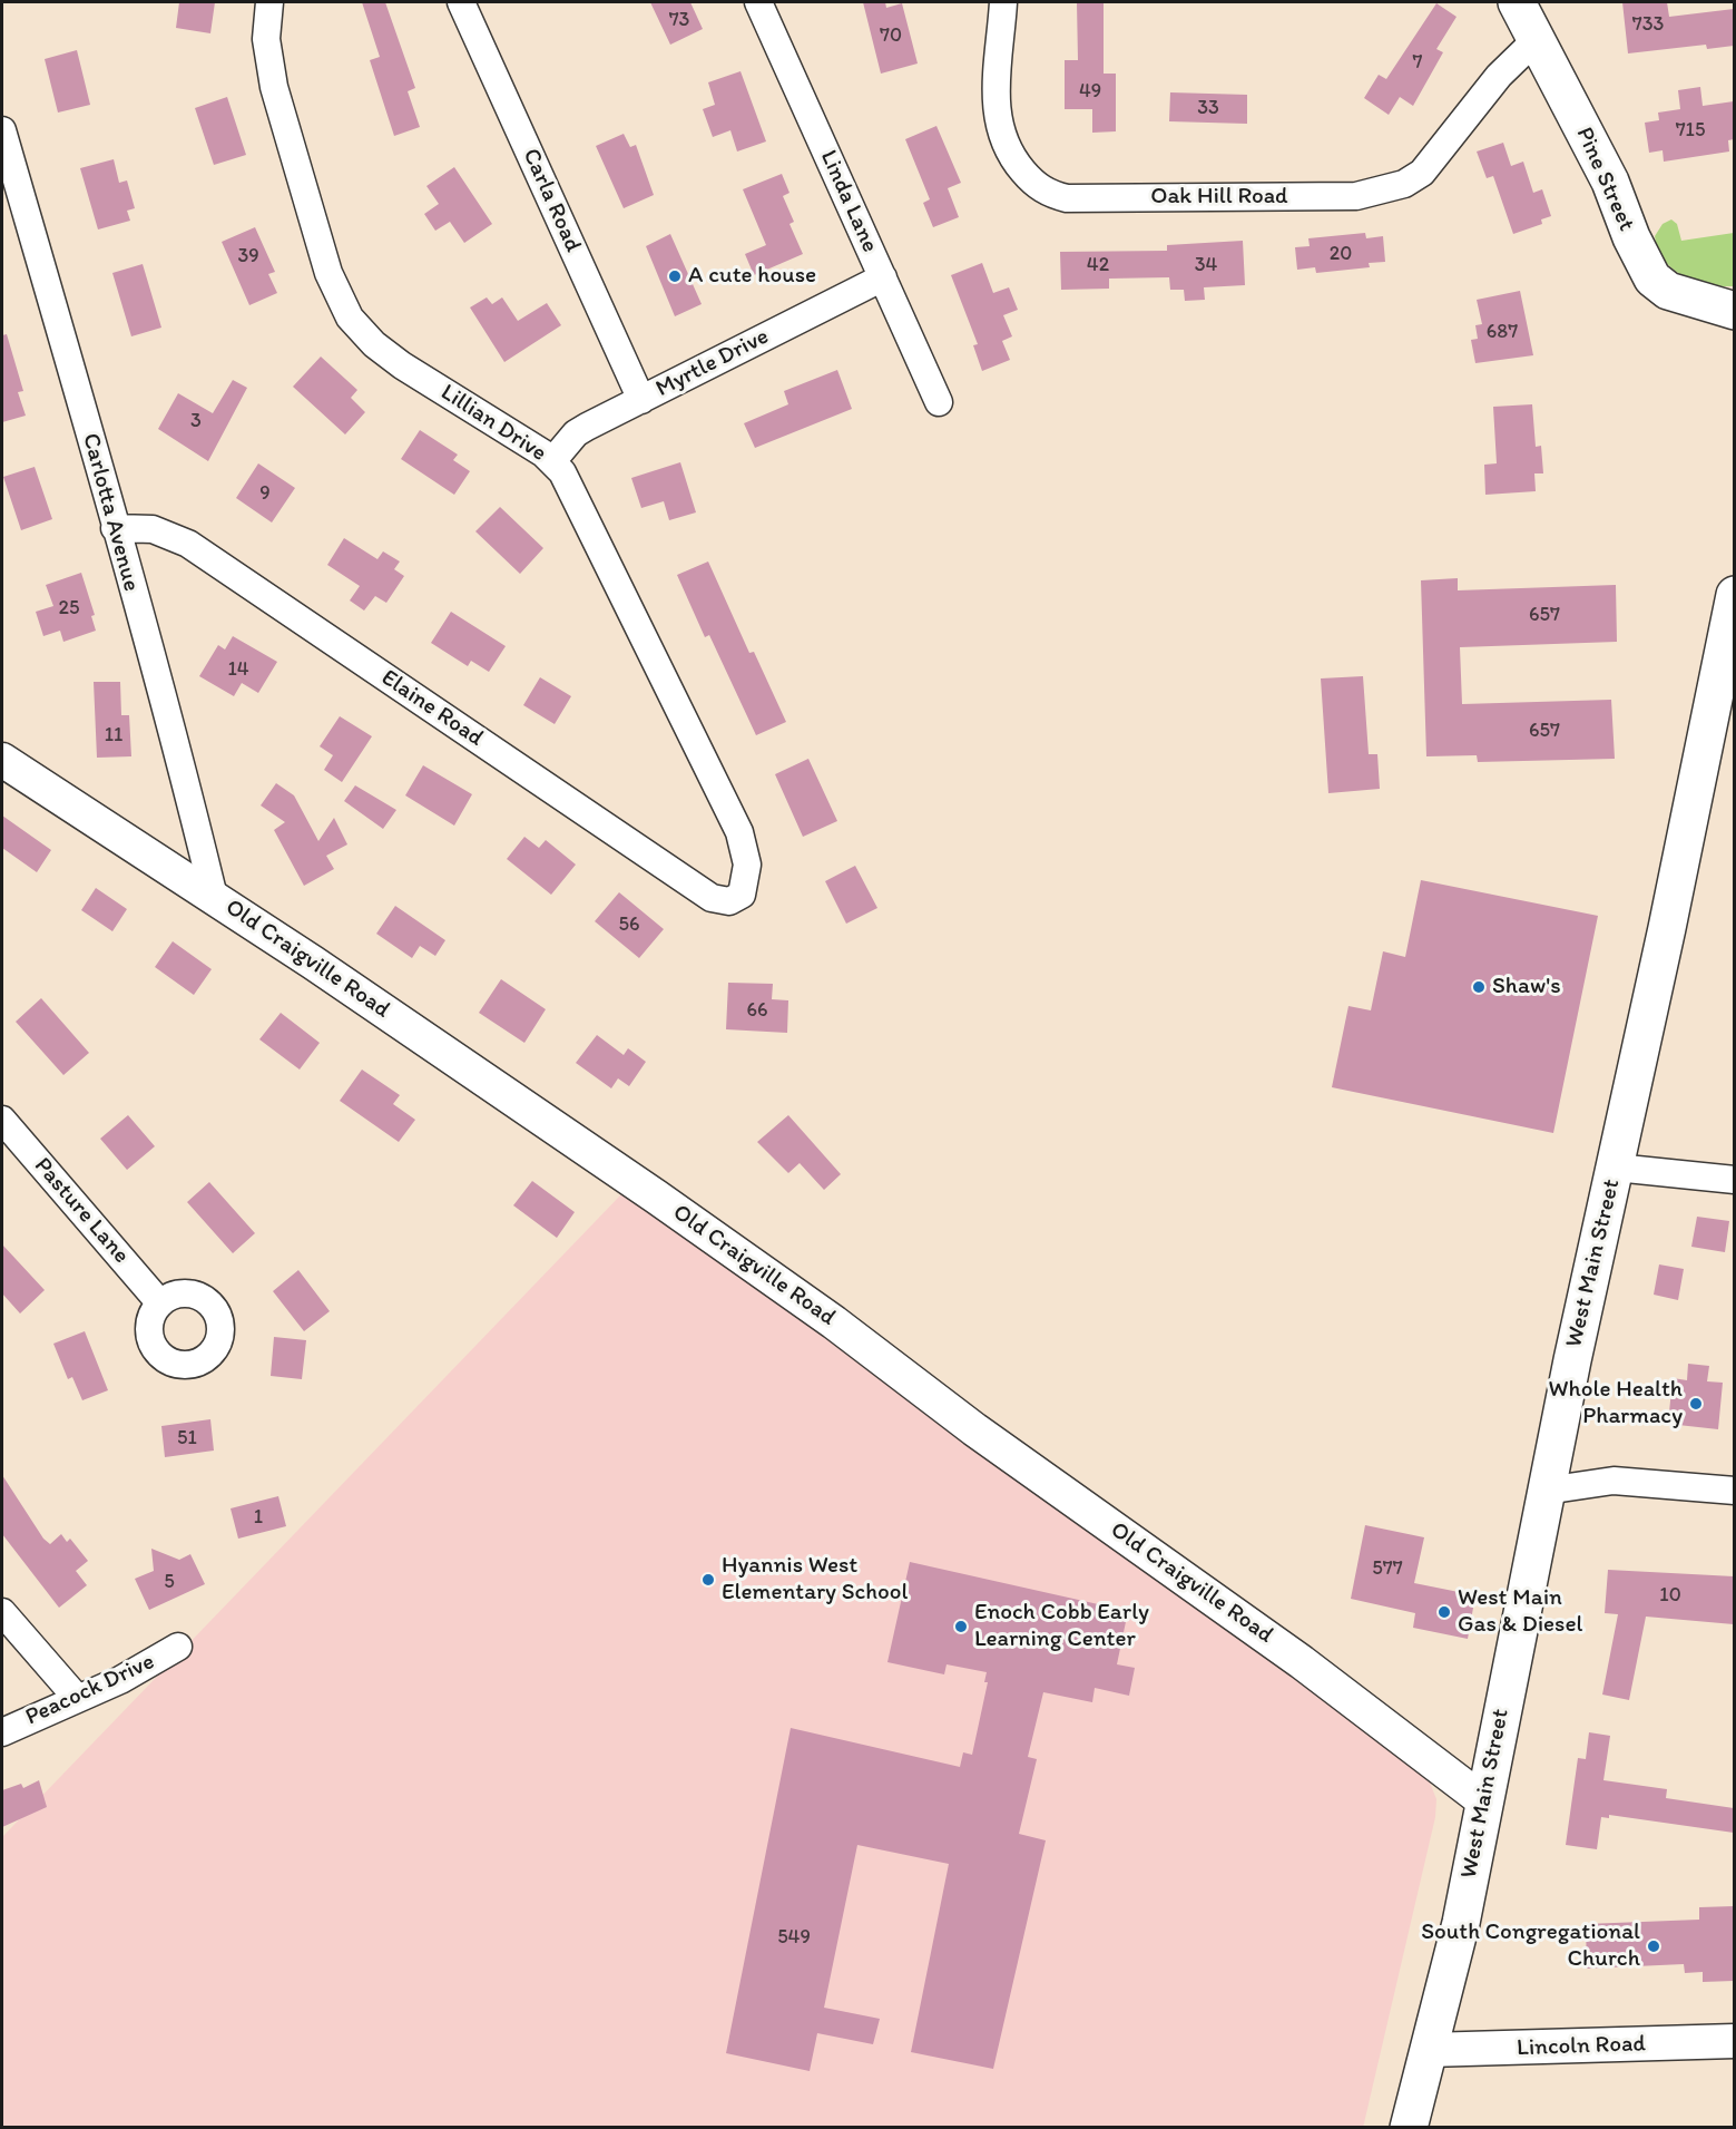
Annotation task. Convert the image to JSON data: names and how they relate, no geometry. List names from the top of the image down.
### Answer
{
  "streets": {
    "main road": ["Pine Street", "West Main Street"],
    "street": [
      "Oak Hill Road",
      "Carla Road",
      "Linda Lane",
      "Myrtle Drive",
      "Lillian Drive",
      "Carlotta Avenue",
      "Elaine Road",
      "Old Craigville Road",
      "Pasture Lane",
      "Peacock Drive",
      "Lincoln Road"
    ]
  },
  "crossings": [
    ["Pine Street", "Oak Hill Road"],
    ["Carla Road", "Myrtle Drive"],
    ["Linda Lane", "Myrtle Drive"],
    ["Myrtle Drive", "Lillian Drive"],
    ["Lillian Drive", "Elaine Road"],
    ["Carlotta Avenue", "Elaine Road"],
    ["Carlotta Avenue", "Old Craigville Road"],
    ["Old Craigville Road", "West Main Street"],
    ["West Main Street", "Lincoln Road"]
  ],
  "places": [
    "A cute house",
    "Shaw's",
    "Whole Health Pharmacy",
    "Hyannis West Elementary School",
    "West Main Gas & Diesel",
    "Enoch Cobb Early Learning Center",
    "South Congregational Church"
  ],
  "house_numbers": [
    "73",
    "733",
    "70",
    "7",
    "49",
    "33",
    "715",
    "20",
    "39",
    "42",
    "34",
    "687",
    "3",
    "9",
    "25",
    "657",
    "14",
    "657",
    "11",
    "56",
    "66",
    "51",
    "1",
    "577",
    "5",
    "10",
    "549"
  ]
}
